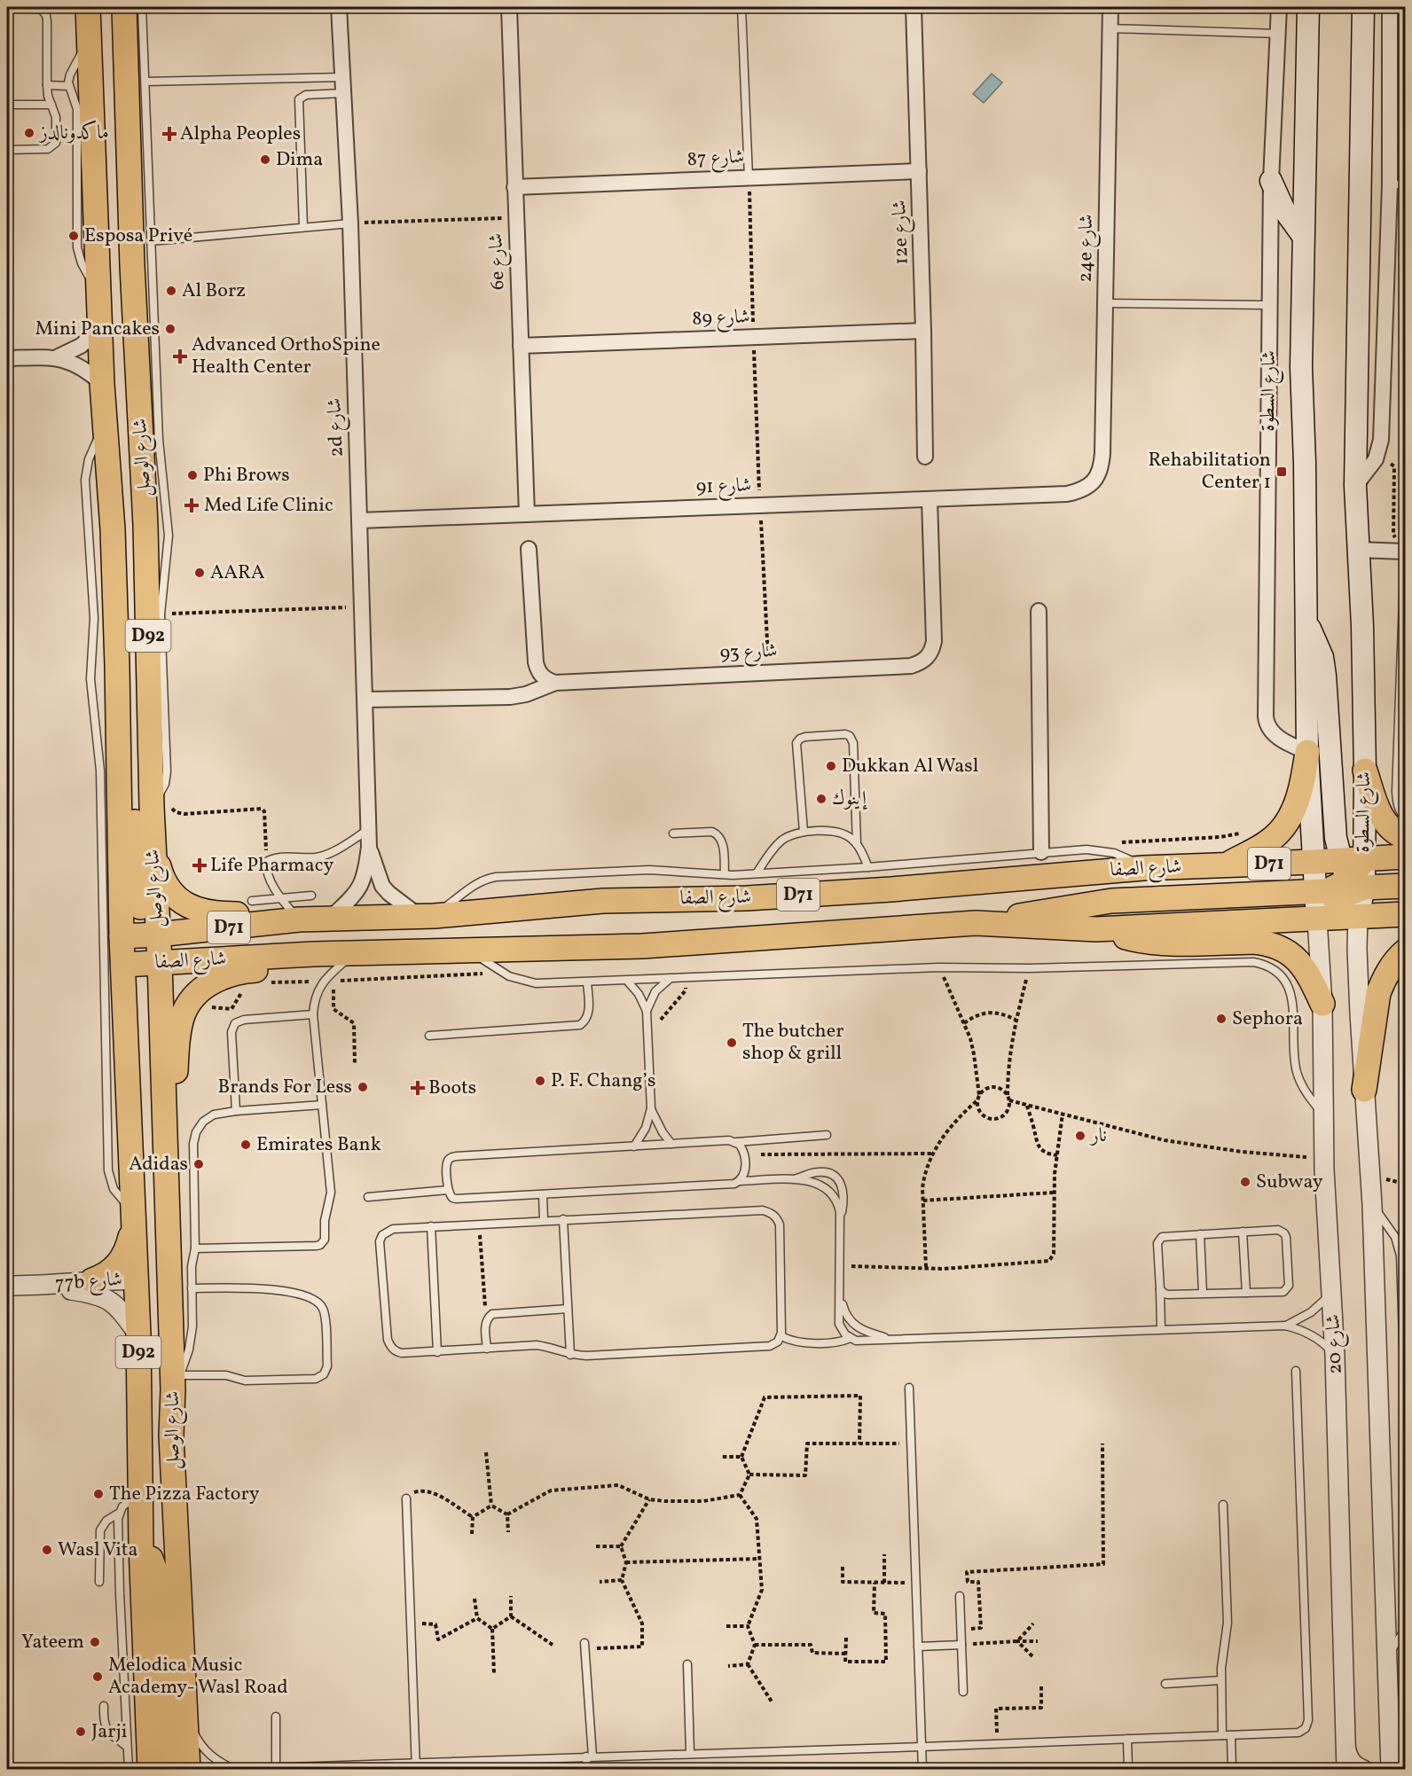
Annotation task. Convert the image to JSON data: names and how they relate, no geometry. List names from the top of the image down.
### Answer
{
  "streets": {
    "main road": [
      "شارع السطوة",
      "شارع الوصل",
      "D92",
      "D71",
      "شارع الصفا"
    ],
    "street": [
      "شارع 87",
      "12e شارع",
      "24e شارع",
      "6e شارع",
      "شارع 89",
      "2d شارع",
      "شارع 91",
      "شارع 93",
      "77b شارع",
      "شارع 20"
    ]
  },
  "crossings": [
    ["شارع 87", "12e شارع"],
    ["شارع 87", "6e شارع"],
    ["12e شارع", "شارع 89"],
    ["24e شارع", "شارع 91"],
    ["6e شارع", "شارع 89"],
    ["6e شارع", "شارع 91"],
    ["شارع السطوة", "شارع الصفا"],
    ["شارع السطوة", "شارع 20"],
    ["2d شارع", "شارع 91"],
    ["2d شارع", "شارع 93"],
    ["2d شارع", "شارع الصفا"],
    ["شارع الوصل", "شارع الصفا"],
    ["شارع الوصل", "77b شارع"],
    ["شارع 91", "شارع 93"],
    ["شارع الصفا", "شارع 20"]
  ],
  "places": {
    "other": [
      "ماكدونالدز",
      "Dima",
      "Esposa Privé",
      "Al Borz",
      "Mini Pancakes",
      "Phi Brows",
      "AARA",
      "Dukkan Al Wasl",
      "إينوك",
      "Sephora",
      "The butcher shop & grill",
      "P. F. Chang’s",
      "Brands For Less",
      "نار",
      "Emirates Bank",
      "Adidas",
      "Subway",
      "The Pizza Factory",
      "Wasl Vita",
      "Yateem",
      "Melodica Music Academy- Wasl Road",
      "Jarji"
    ],
    "health": [
      "Alpha Peoples",
      "Advanced OrthoSpine Health Center",
      "Med Life Clinic",
      "Life Pharmacy",
      "Boots"
    ],
    "transit": ["Rehabilitation Center 1"]
  }
}
